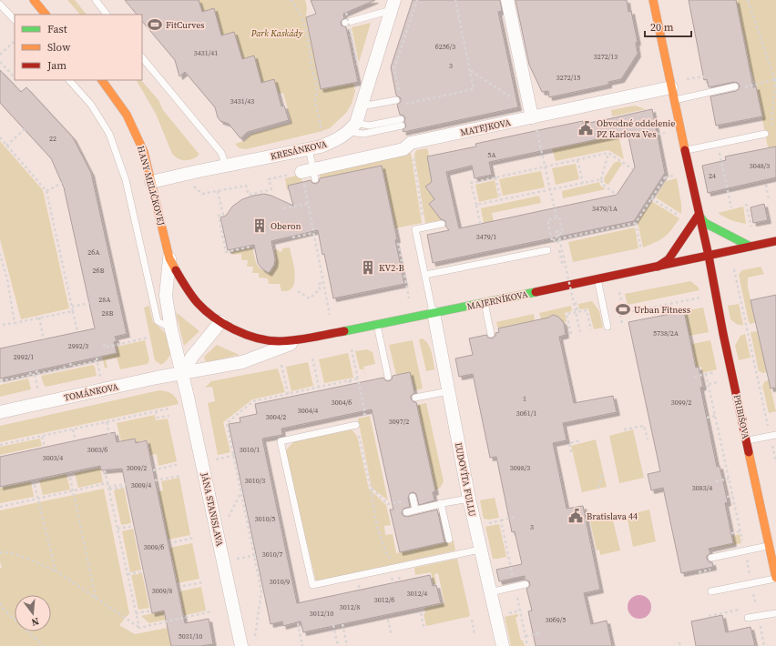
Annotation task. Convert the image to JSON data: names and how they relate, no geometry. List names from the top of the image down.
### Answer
{
  "streets": {
    "street": [
      "MATEJKOVA",
      "KRESÁNKOVA",
      "HANY MELIČKOVEJ",
      "MAJERNÍKOVA",
      "TOMÁNKOVA",
      "PRIBIŠOVA",
      "ĽUDOVÍTA FULLU",
      "JÁNA STANISLAVA"
    ]
  },
  "crossings": [
    ["KRESÁNKOVA", "HANY MELIČKOVEJ"],
    ["HANY MELIČKOVEJ", "MAJERNÍKOVA"],
    ["HANY MELIČKOVEJ", "TOMÁNKOVA"],
    ["HANY MELIČKOVEJ", "JÁNA STANISLAVA"],
    ["MAJERNÍKOVA", "TOMÁNKOVA"],
    ["MAJERNÍKOVA", "PRIBIŠOVA"],
    ["MAJERNÍKOVA", "ĽUDOVÍTA FULLU"],
    ["TOMÁNKOVA", "JÁNA STANISLAVA"]
  ],
  "parks": ["Park Kaskády"],
  "places": {
    "sports": ["FitCurves", "Urban Fitness"],
    "public building": ["Obvodné oddelenie PZ Karlova Ves", "Bratislava 44"],
    "building": ["Oberon", "KV2-B"]
  },
  "house_numbers": [
    "6256/3",
    "3431/41",
    "3272/13",
    "3",
    "3272/15",
    "3431/43",
    "22",
    "5A",
    "3048/3",
    "24",
    "3479/1A",
    "3479/1",
    "26A",
    "26B",
    "28A",
    "28B",
    "5738/2A",
    "2992/3",
    "2992/1",
    "1",
    "3004/6",
    "3099/2",
    "3004/4",
    "3061/1",
    "3004/2",
    "3097/2",
    "3003/6",
    "3010/1",
    "3003/4",
    "3009/2",
    "3098/3",
    "3010/3",
    "3009/4",
    "3083/4",
    "3010/5",
    "3",
    "3009/6",
    "3010/7",
    "3010/9",
    "3009/8",
    "3012/4",
    "3012/6",
    "3012/8",
    "3012/10",
    "3069/5",
    "5031/10"
  ],
  "legend": ["Fast", "Slow", "Jam"],
  "scale_bar": "20 m",
  "north": "bottom"
}
